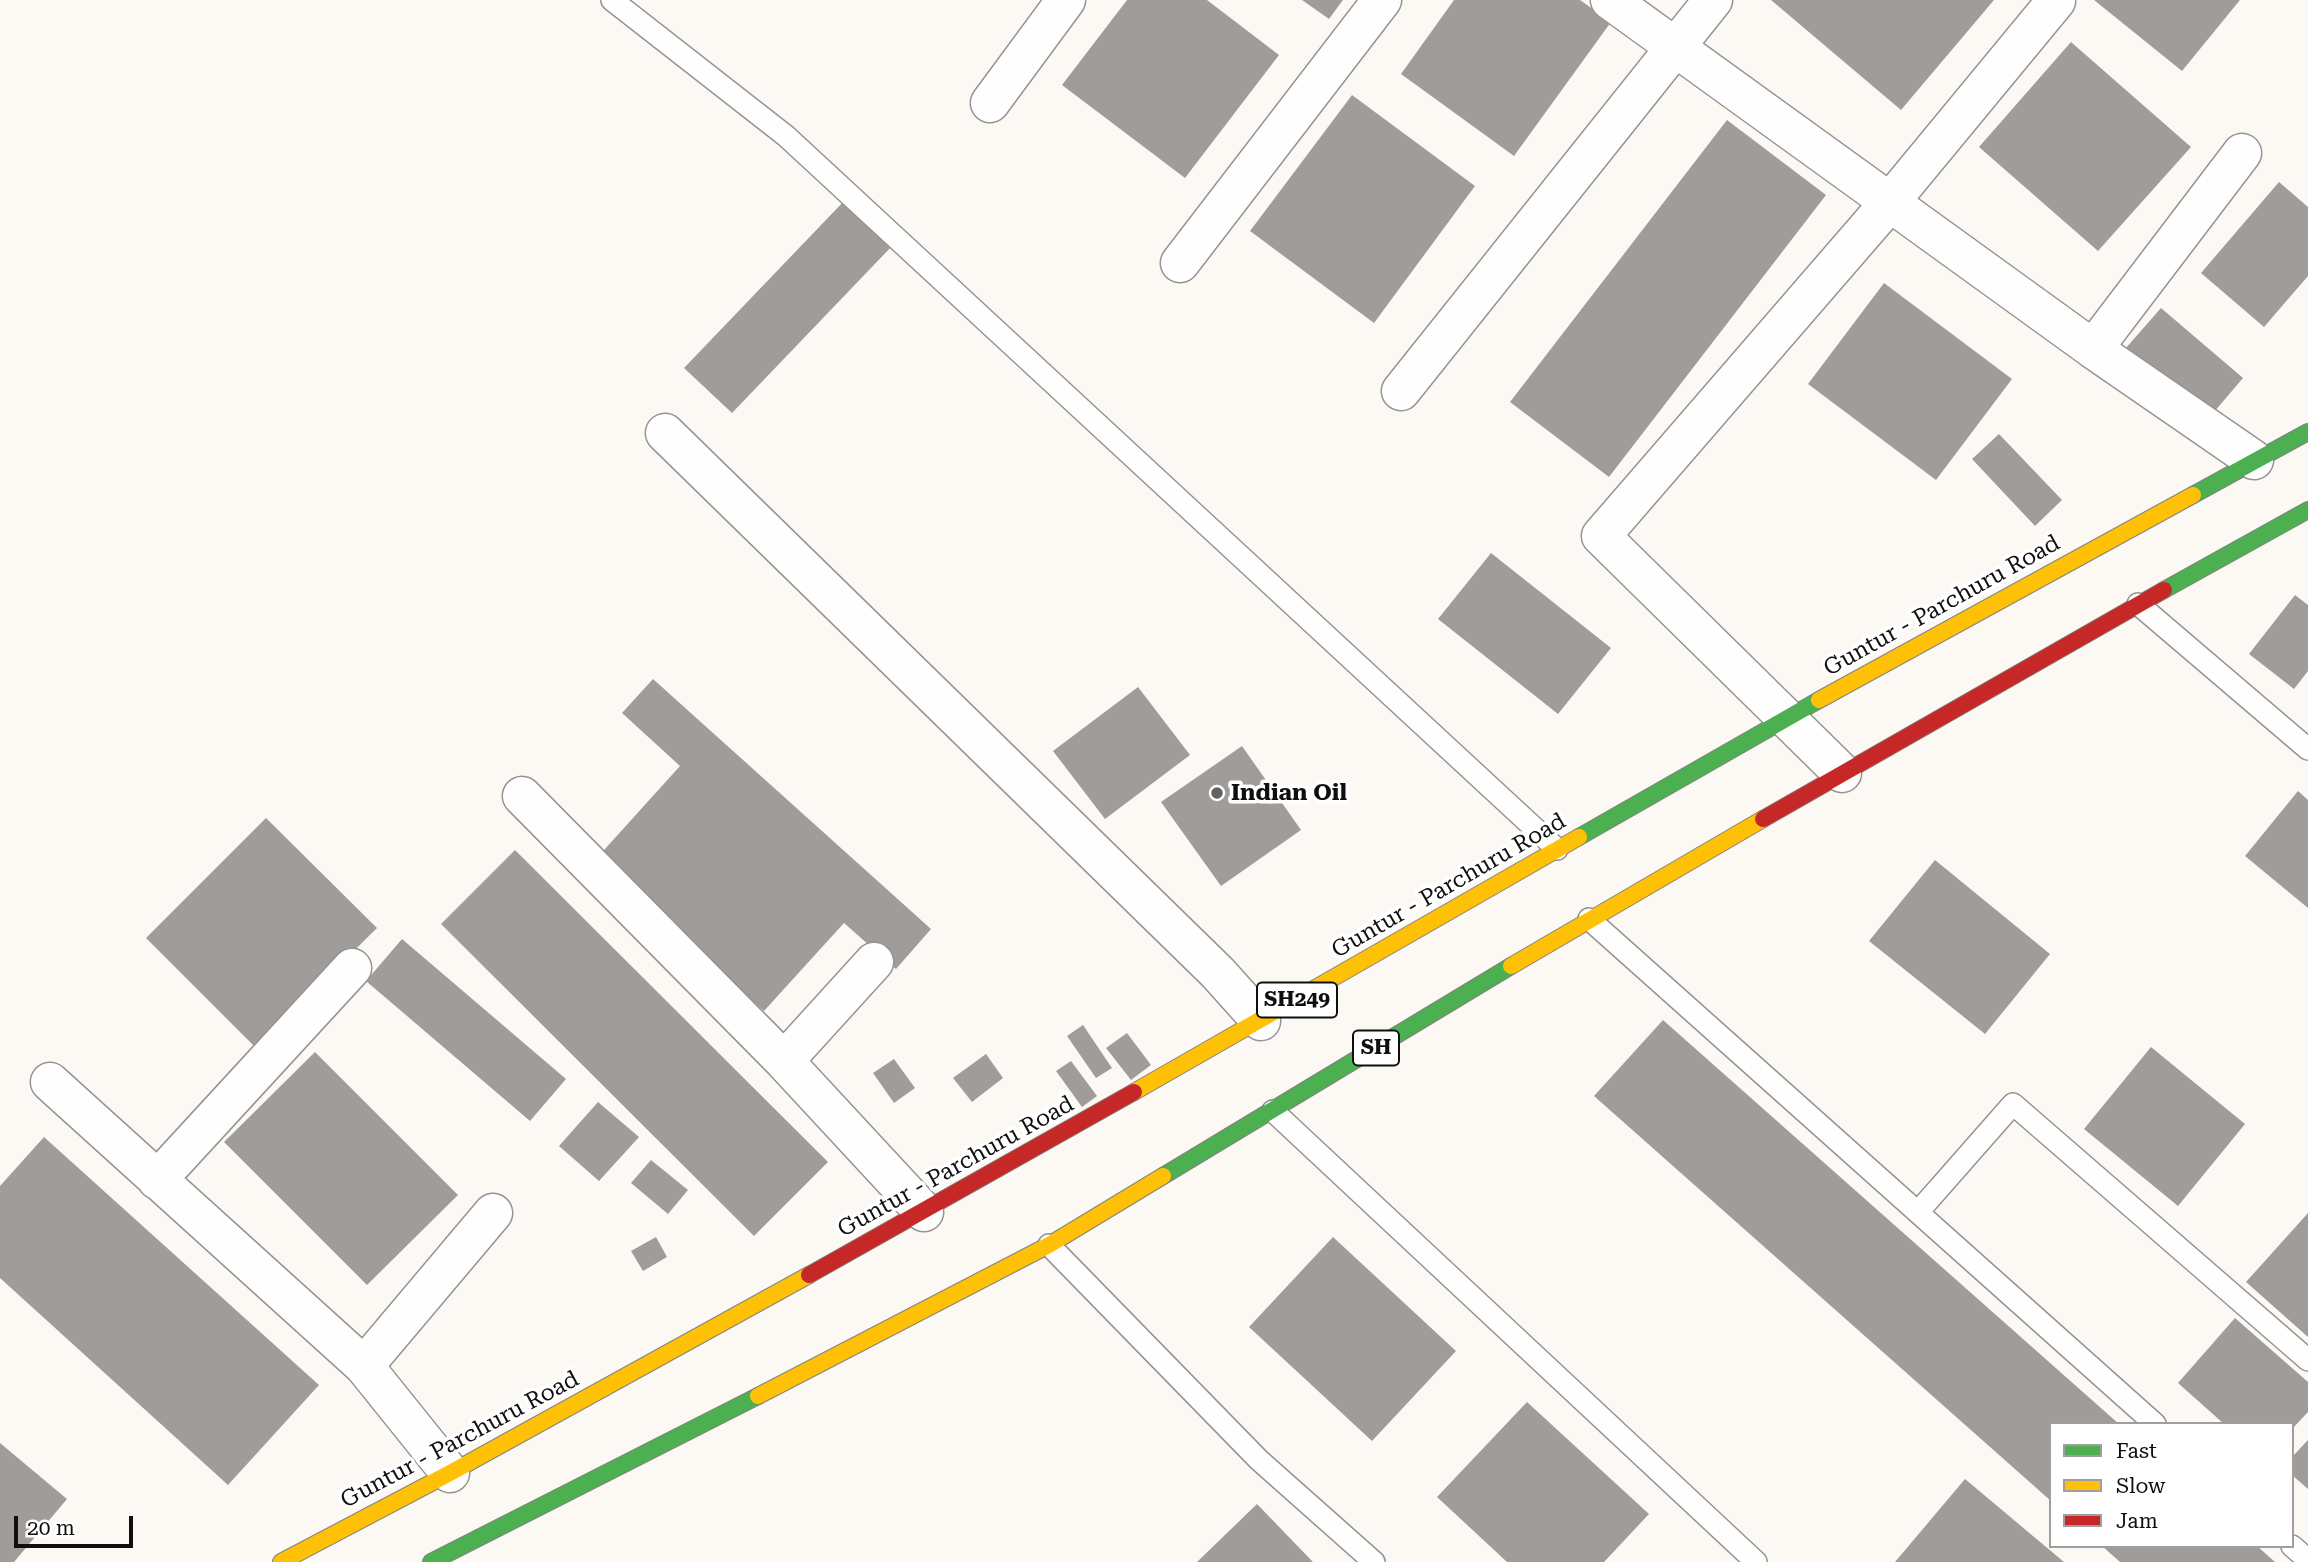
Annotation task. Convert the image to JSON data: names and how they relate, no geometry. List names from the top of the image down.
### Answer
{
  "streets": {
    "main road": ["Guntur - Parchuru Road", "SH249", "SH"]
  },
  "places": ["Indian Oil"],
  "legend": ["Fast", "Slow", "Jam"],
  "scale_bar": "20 m"
}
